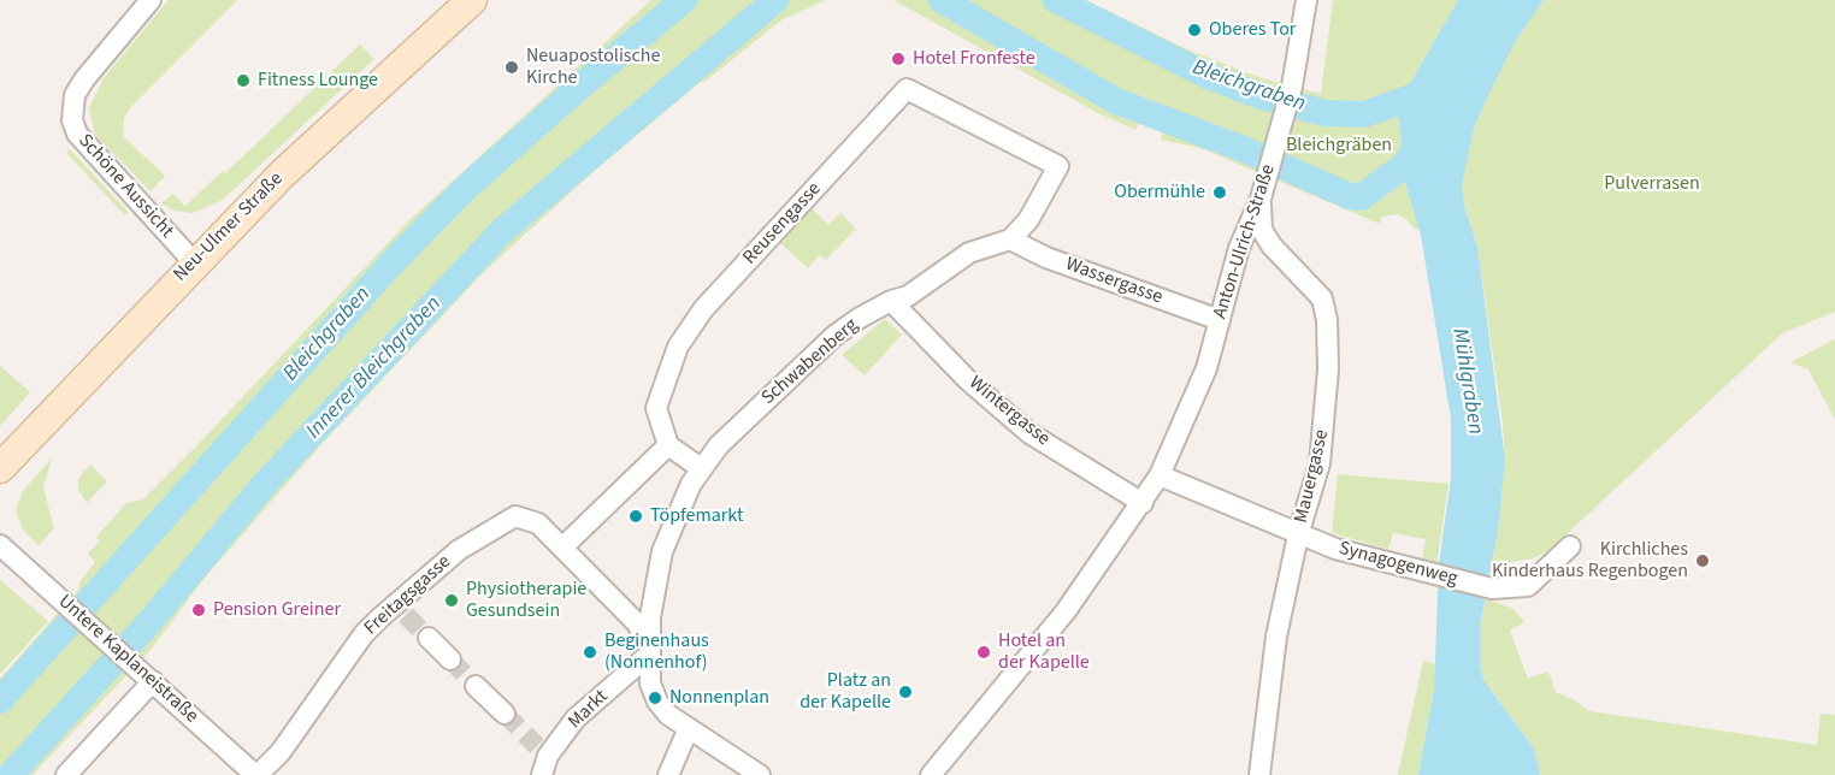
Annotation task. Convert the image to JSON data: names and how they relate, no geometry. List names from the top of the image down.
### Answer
{
  "streets": {
    "main road": ["Neu-Ulmer Straße"],
    "street": [
      "Schöne Aussicht",
      "Reusengasse",
      "Anton-Ulrich-Straße",
      "Wassergasse",
      "Schwabenberg",
      "Wintergasse",
      "Mauergasse",
      "Synagogenweg",
      "Freitagsgasse",
      "Untere Kaplaneistraße",
      "Markt"
    ]
  },
  "crossings": [
    ["Schöne Aussicht", "Neu-Ulmer Straße"],
    ["Reusengasse", "Wassergasse"],
    ["Reusengasse", "Schwabenberg"],
    ["Anton-Ulrich-Straße", "Wassergasse"],
    ["Anton-Ulrich-Straße", "Wintergasse"],
    ["Anton-Ulrich-Straße", "Mauergasse"],
    ["Wassergasse", "Schwabenberg"],
    ["Schwabenberg", "Wintergasse"],
    ["Schwabenberg", "Freitagsgasse"],
    ["Schwabenberg", "Markt"],
    ["Mauergasse", "Synagogenweg"],
    ["Freitagsgasse", "Untere Kaplaneistraße"],
    ["Freitagsgasse", "Markt"]
  ],
  "water": ["Bleichgraben", "Innerer Bleichgraben", "Mühlgraben"],
  "parks": ["Bleichgräben", "Pulverrasen"],
  "places": [
    "Oberes Tor",
    "Hotel Fronfeste",
    "Neuapostolische Kirche",
    "Fitness Lounge",
    "Obermühle",
    "Töpfemarkt",
    "Kirchliches Kinderhaus Regenbogen",
    "Physiotherapie Gesundsein",
    "Pension Greiner",
    "Beginenhaus (Nonnenhof)",
    "Hotel an der Kapelle",
    "Platz an der Kapelle",
    "Nonnenplan"
  ]
}
